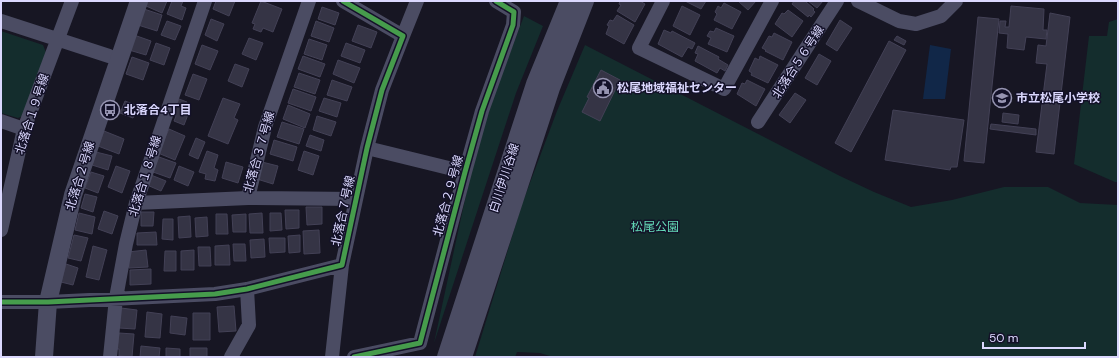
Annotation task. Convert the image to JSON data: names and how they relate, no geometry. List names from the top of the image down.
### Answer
{
  "streets": {
    "street": [
      "北落合５６号線",
      "北落合１９号線",
      "北落合３７号線",
      "北落合２号線",
      "北落合１８号線",
      "白川伊川谷線",
      "北落合２９号線",
      "北落合７号線"
    ]
  },
  "crossings": [
    ["北落合３７号線", "北落合１８号線"],
    ["北落合２号線", "北落合７号線"],
    ["北落合１８号線", "北落合７号線"]
  ],
  "parks": ["松尾公園"],
  "places": {
    "public building": ["松尾地域福祉センター"],
    "school or university": ["市立松尾小学校"],
    "bus stop": ["北落合4丁目"]
  },
  "scale_bar": "50 m"
}
